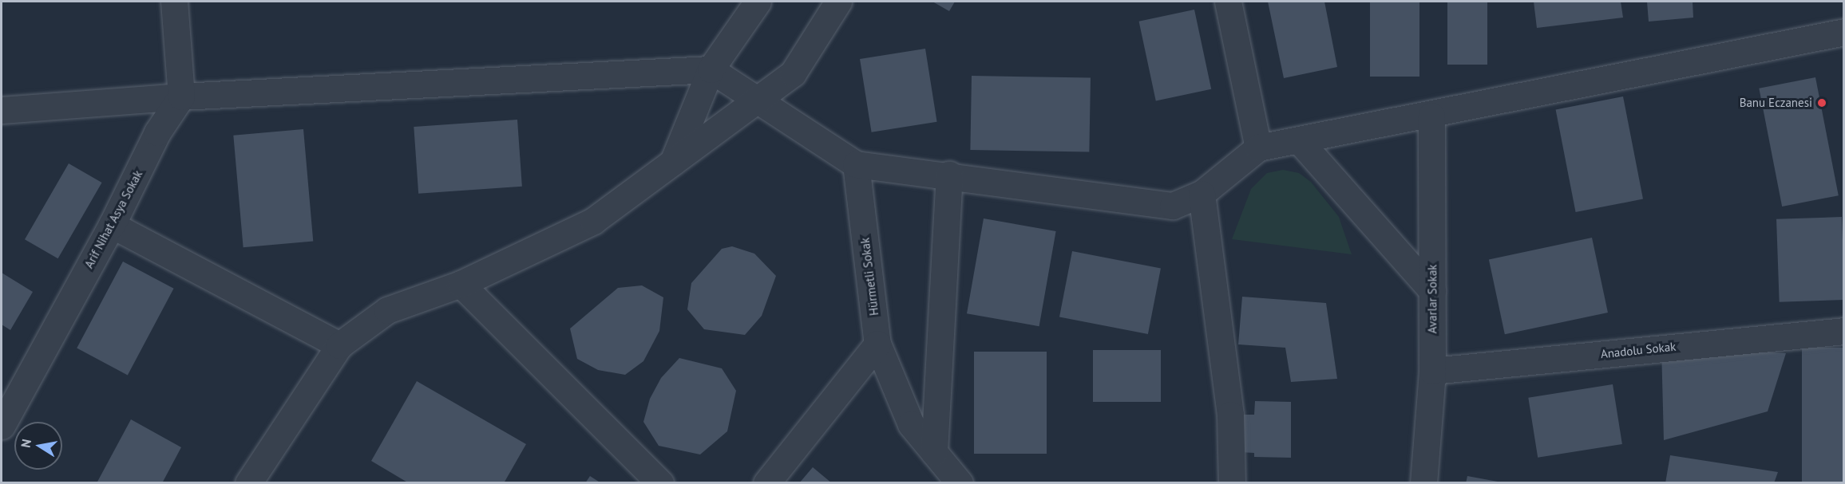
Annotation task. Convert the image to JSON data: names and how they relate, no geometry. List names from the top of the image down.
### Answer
{
  "streets": {
    "street": [
      "Arif Nihat Asya Sokak",
      "Hürmetli Sokak",
      "Avarlar Sokak",
      "Anadolu Sokak"
    ]
  },
  "crossings": [
    ["Avarlar Sokak", "Anadolu Sokak"]
  ],
  "places": ["Banu Eczanesi"],
  "north": "left"
}
